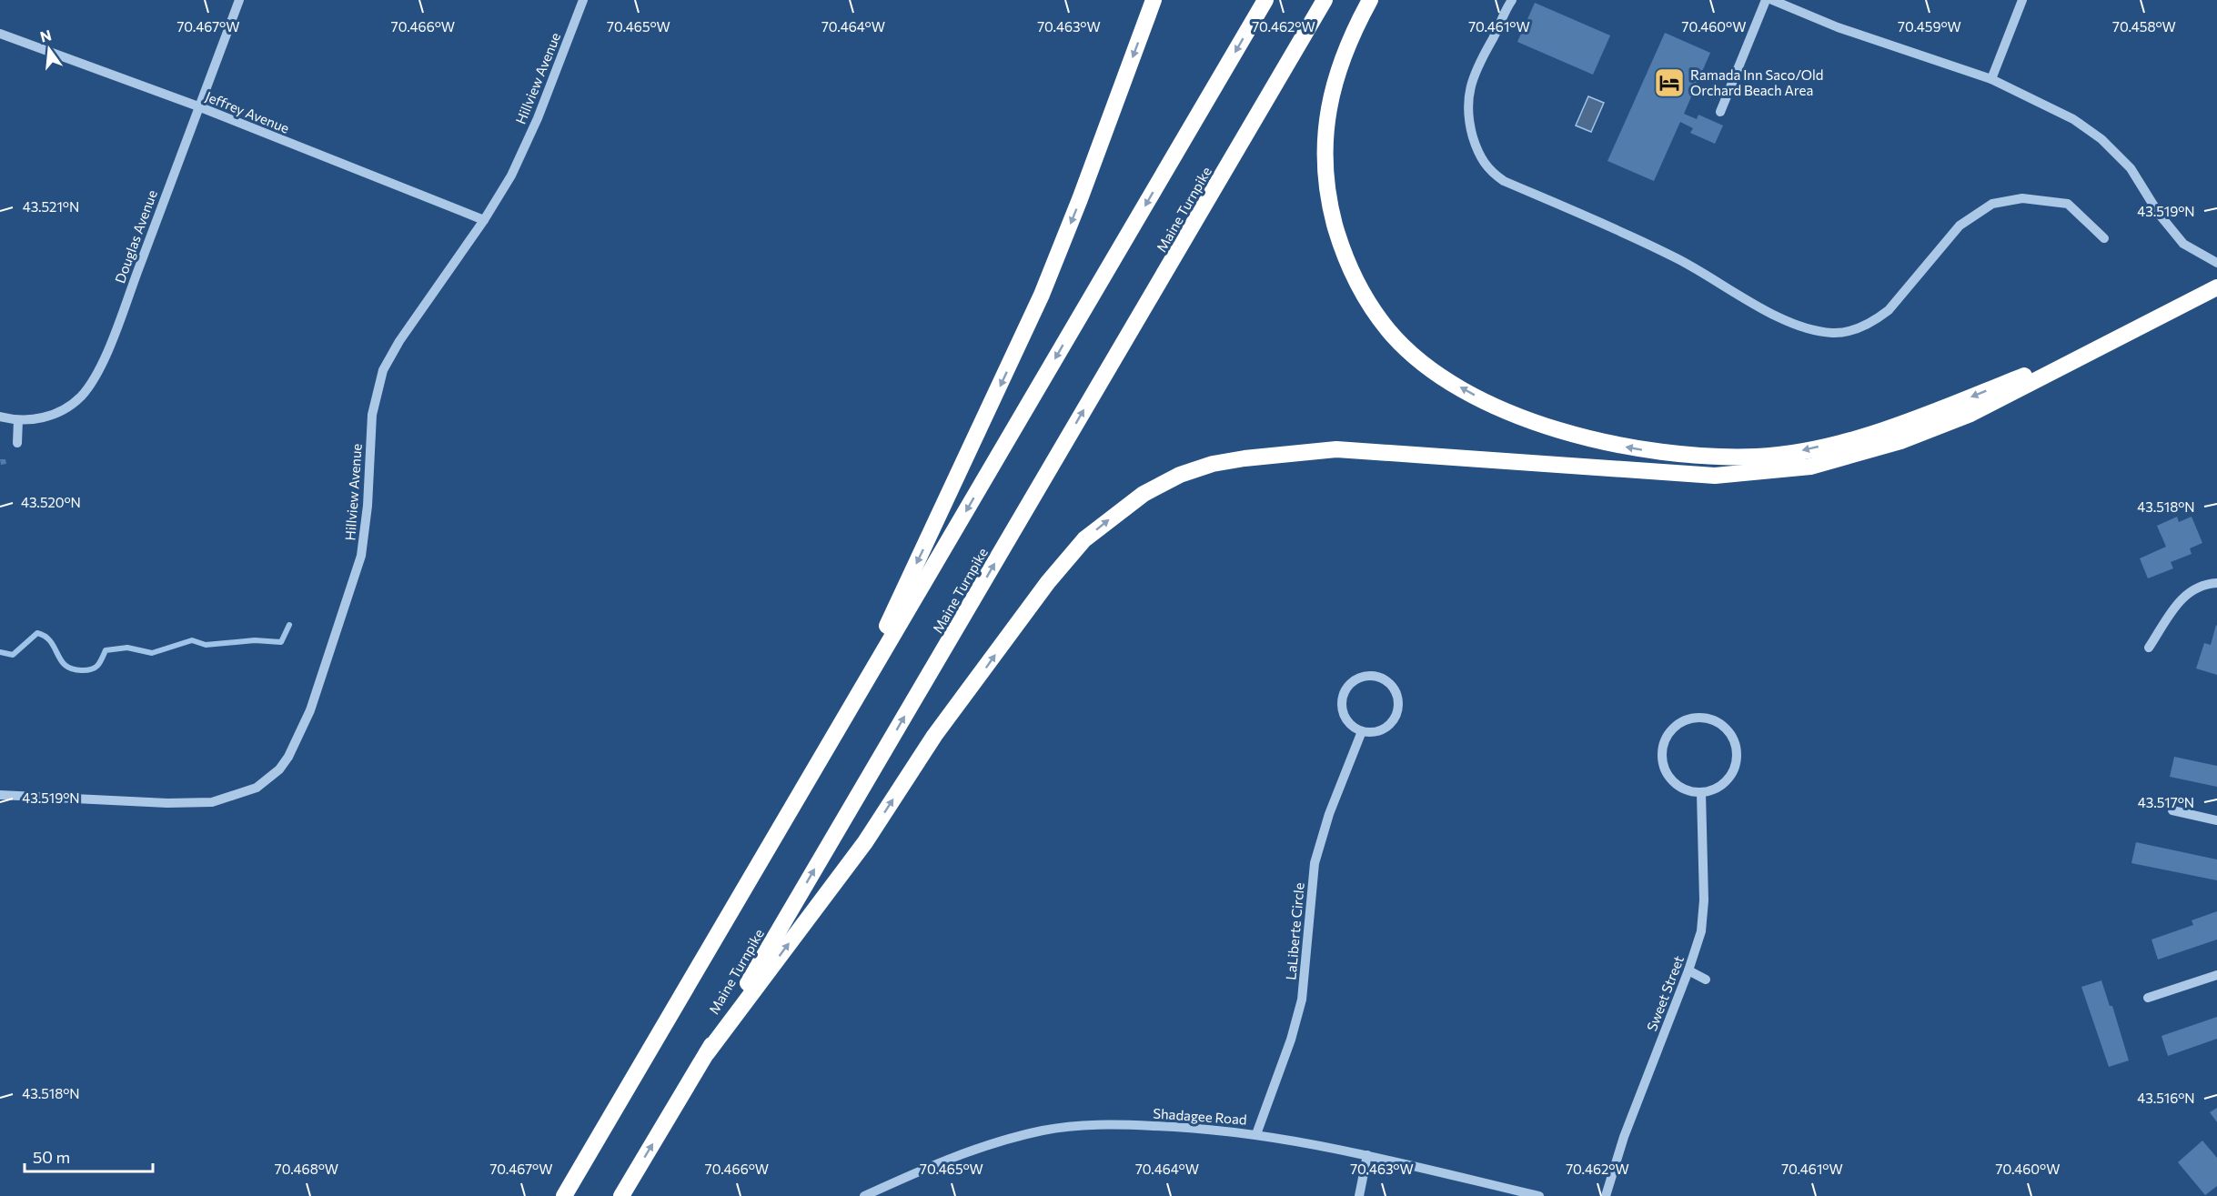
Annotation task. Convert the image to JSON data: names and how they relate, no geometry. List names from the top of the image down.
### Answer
{
  "streets": {
    "highway": ["Maine Turnpike"],
    "street": [
      "Hillview Avenue",
      "Jeffrey Avenue",
      "Douglas Avenue",
      "LaLiberte Circle",
      "Sweet Street",
      "Shadagee Road"
    ]
  },
  "crossings": [
    ["Hillview Avenue", "Jeffrey Avenue"],
    ["Jeffrey Avenue", "Douglas Avenue"],
    ["LaLiberte Circle", "Shadagee Road"]
  ],
  "places": {
    "hotel": ["Ramada Inn Saco/Old Orchard Beach Area"]
  },
  "scale_bar": "50 m",
  "north": "top",
  "coordinates": [
    "70.467°W",
    "70.466°W",
    "70.465°W",
    "70.464°W",
    "70.463°W",
    "70.462°W",
    "70.461°W",
    "70.460°W",
    "70.459°W",
    "70.458°W",
    "43.521°N",
    "43.519°N",
    "43.520°N",
    "43.518°N",
    "43.517°N",
    "43.516°N",
    "70.468°W"
  ]
}
